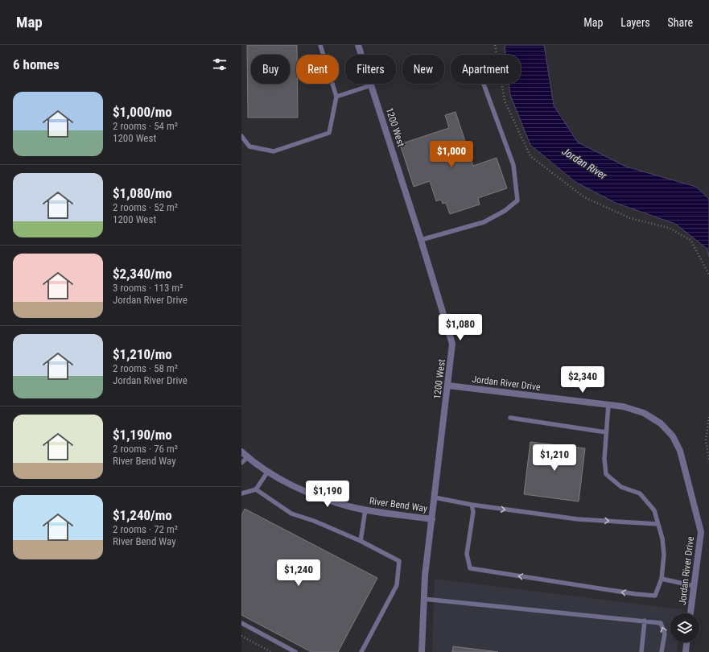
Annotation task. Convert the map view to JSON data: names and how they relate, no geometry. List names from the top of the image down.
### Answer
{
  "streets": {
    "street": ["1200 West", "Jordan River Drive", "River Bend Way"]
  },
  "crossings": [
    ["1200 West", "Jordan River Drive"],
    ["1200 West", "River Bend Way"]
  ],
  "water": ["Jordan River"],
  "page": {
    "header": "Map",
    "nav": ["Map", "Layers", "Share"],
    "heading": "6 homes",
    "chip": [
      "Buy",
      "Rent",
      "Filters",
      "New",
      "Apartment"
    ],
    "list": [
      {
        "name": "$1,000/mo",
        "note": "2 rooms · 54 m² · 1200 West"
      },
      {
        "name": "$1,080/mo",
        "note": "2 rooms · 52 m² · 1200 West"
      },
      {
        "name": "$2,340/mo",
        "note": "3 rooms · 113 m² · Jordan River Drive"
      },
      {
        "name": "$1,210/mo",
        "note": "2 rooms · 58 m² · Jordan River Drive"
      },
      {
        "name": "$1,190/mo",
        "note": "2 rooms · 76 m² · River Bend Way"
      },
      {
        "name": "$1,240/mo",
        "note": "2 rooms · 72 m² · River Bend Way"
      }
    ],
    "price": [
      "$1,000",
      "$1,080",
      "$2,340",
      "$1,210",
      "$1,190",
      "$1,240"
    ]
  }
}
